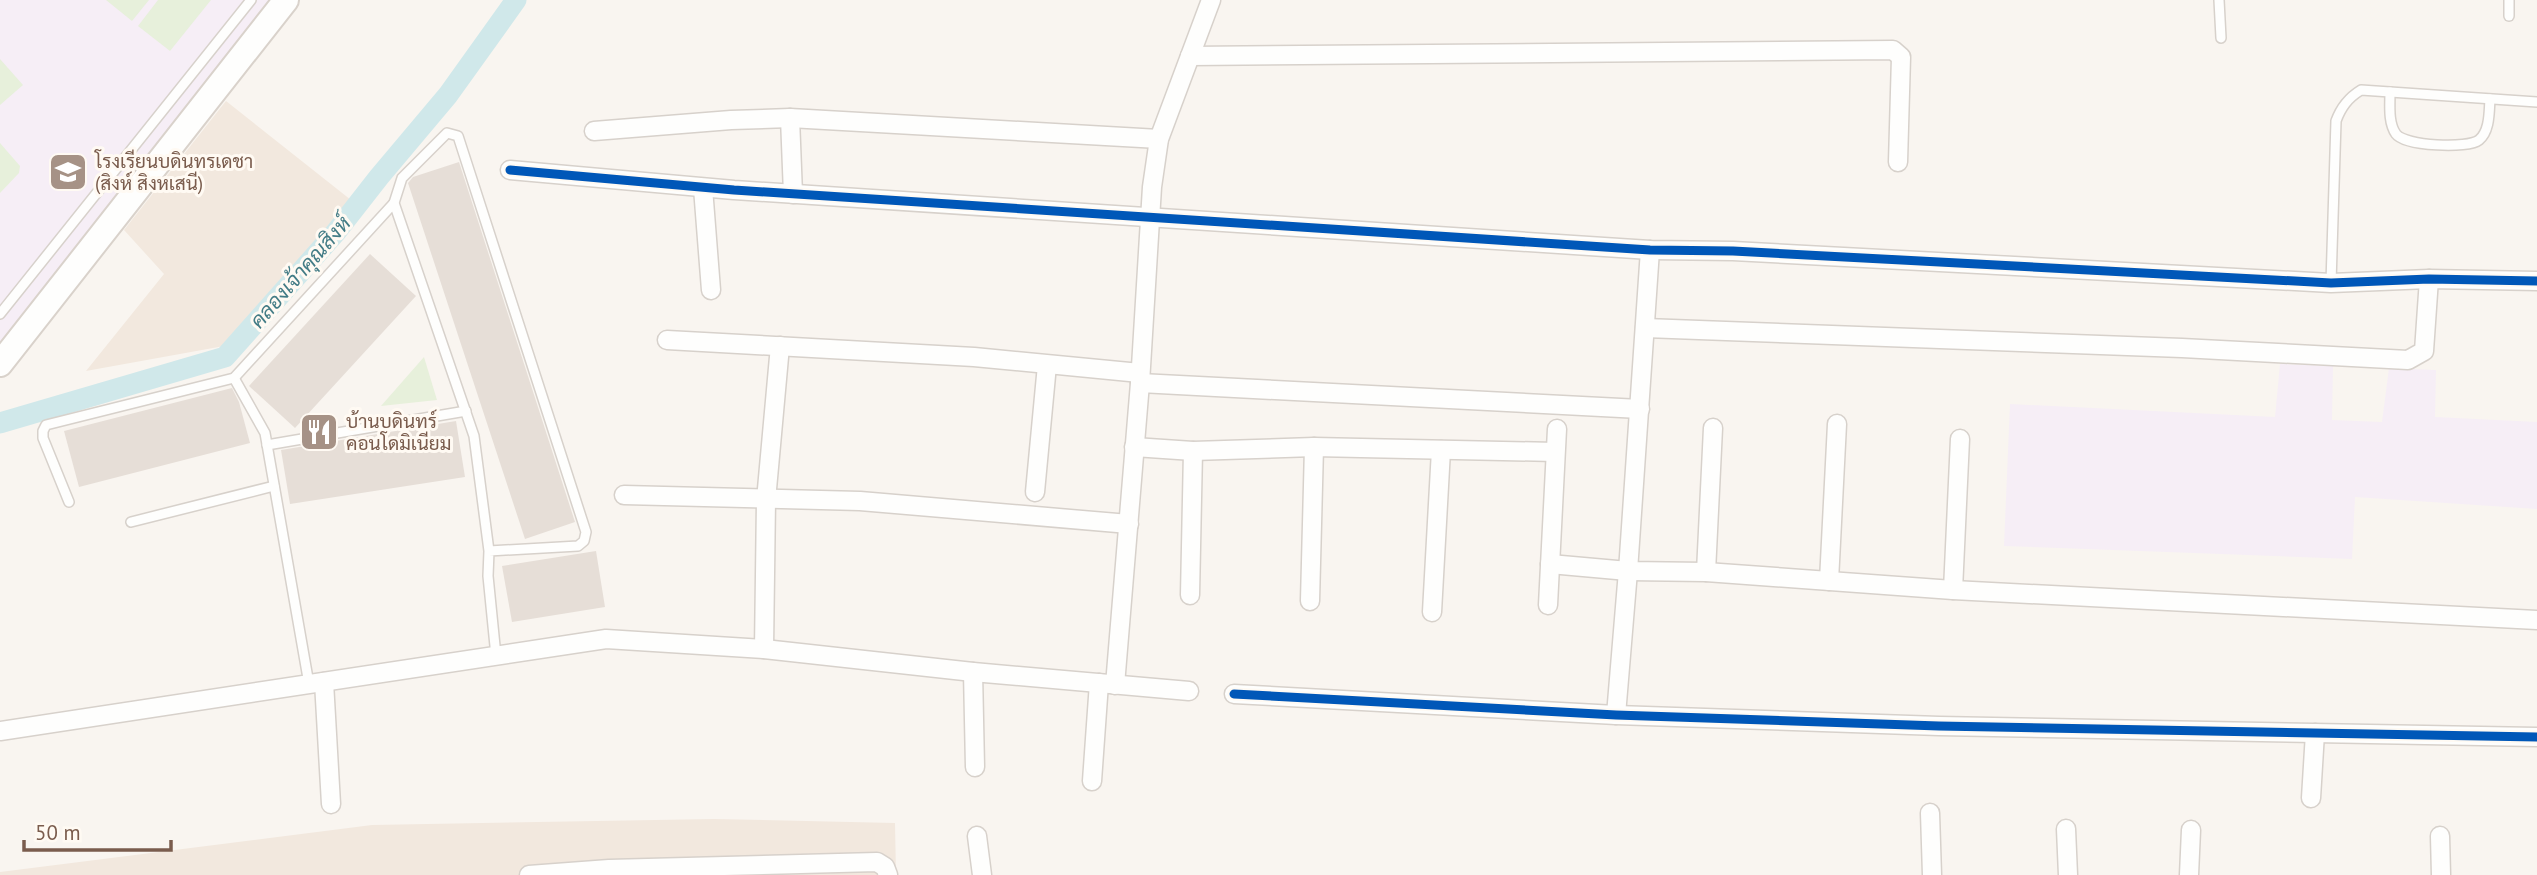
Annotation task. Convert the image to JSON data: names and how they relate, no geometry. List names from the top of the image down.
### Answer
{
  "water": ["คลองเจ้าคุณสิงห์"],
  "places": {
    "school or university": ["โรงเรียนบดินทรเดชา (สิงห์ สิงหเสนี)"],
    "restaurant": ["บ้านบดินทร์ คอนโดมิเนียม"]
  },
  "scale_bar": "50 m"
}
